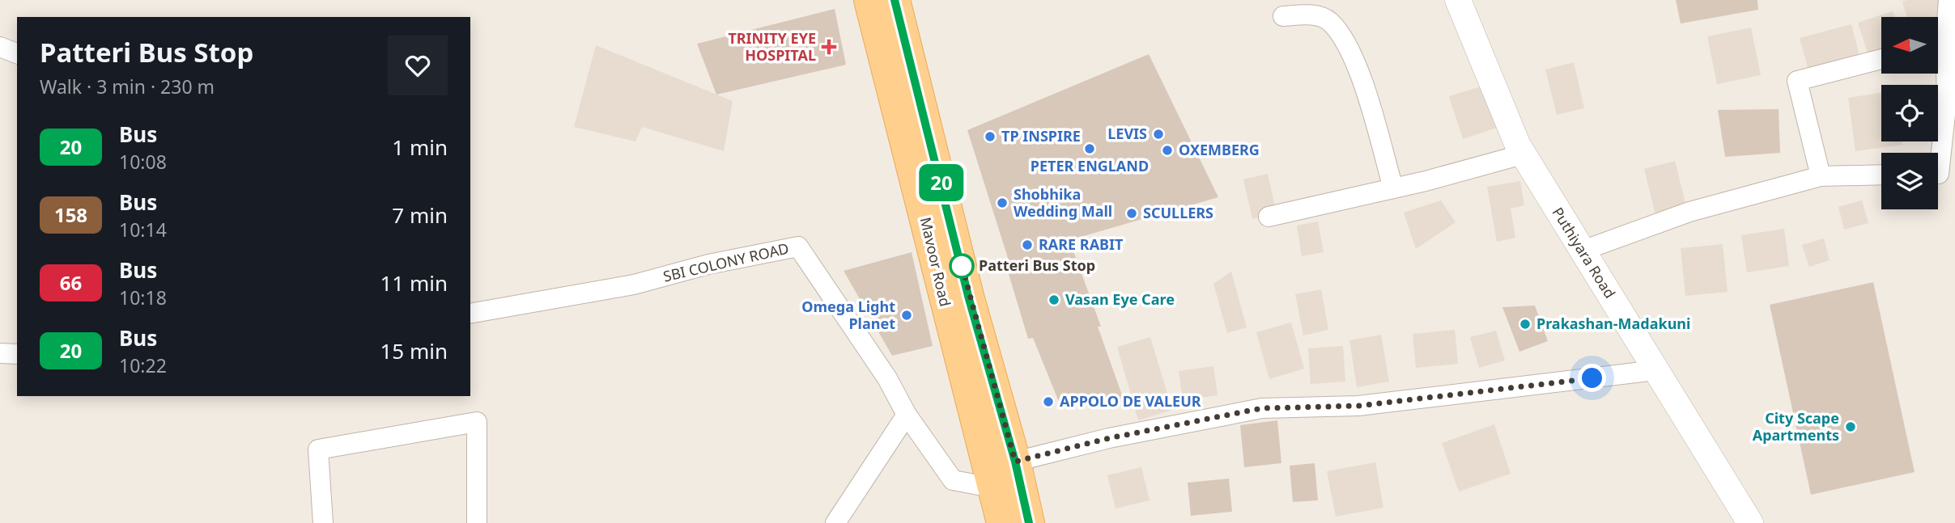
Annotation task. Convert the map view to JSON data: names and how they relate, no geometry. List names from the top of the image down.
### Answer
{
  "streets": {
    "main road": ["Mavoor Road"],
    "street": ["Puthiyara Road", "SBI COLONY ROAD"]
  },
  "crossings": [
    ["Mavoor Road", "SBI COLONY ROAD"]
  ],
  "places": {
    "health": ["TRINITY EYE HOSPITAL"],
    "other": [
      "LEVIS",
      "TP INSPIRE",
      "PETER ENGLAND",
      "OXEMBERG",
      "Shobhika Wedding Mall",
      "SCULLERS",
      "RARE RABIT",
      "Patteri Bus Stop",
      "Vasan Eye Care",
      "Omega Light Planet",
      "Prakashan-Madakuni",
      "APPOLO DE VALEUR",
      "City Scape Apartments"
    ]
  },
  "lines": ["bus line 20"],
  "north": "left",
  "page": {
    "on_map": "20",
    "heading": ["Patteri Bus Stop", "Walk · 3 min · 230 m"],
    "list": [
      {
        "mark": "20",
        "name": "Bus",
        "note": "10:08",
        "value": "1 min"
      },
      {
        "mark": "158",
        "name": "Bus",
        "note": "10:14",
        "value": "7 min"
      },
      {
        "mark": "66",
        "name": "Bus",
        "note": "10:18",
        "value": "11 min"
      },
      {
        "mark": "20",
        "name": "Bus",
        "note": "10:22",
        "value": "15 min"
      }
    ]
  }
}
